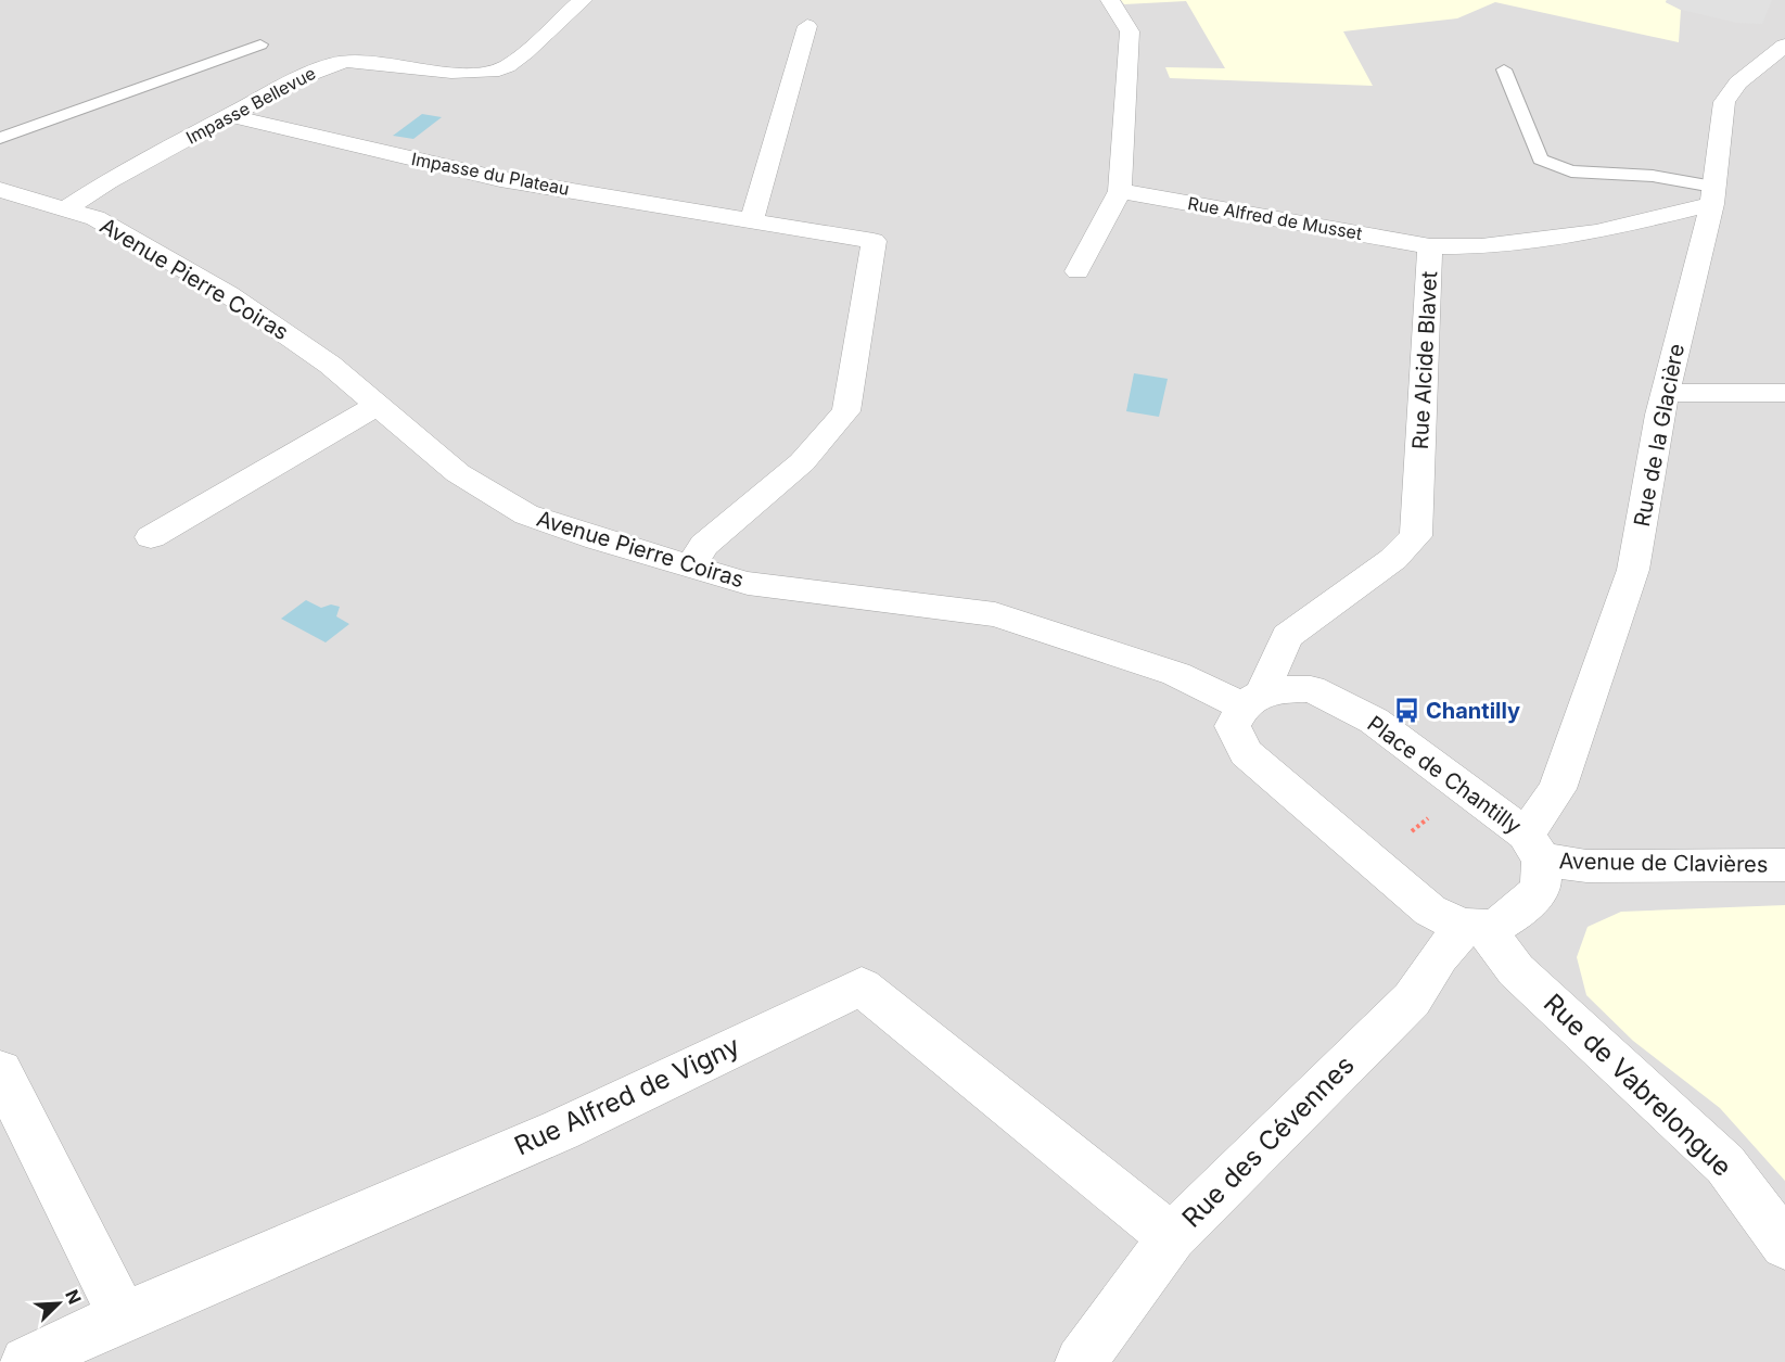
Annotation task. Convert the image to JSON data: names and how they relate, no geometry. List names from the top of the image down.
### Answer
{
  "streets": {
    "street": [
      "Impasse Bellevue",
      "Impasse du Plateau",
      "Rue Alfred de Musset",
      "Avenue Pierre Coiras",
      "Rue Alcide Blavet",
      "Rue de la Glacière",
      "Place de Chantilly",
      "Avenue de Clavières",
      "Rue de Vabrelongue",
      "Rue Alfred de Vigny",
      "Rue des Cévennes"
    ]
  },
  "crossings": [
    ["Impasse Bellevue", "Impasse du Plateau"],
    ["Impasse Bellevue", "Avenue Pierre Coiras"],
    ["Impasse du Plateau", "Avenue Pierre Coiras"],
    ["Rue Alfred de Musset", "Rue Alcide Blavet"],
    ["Avenue Pierre Coiras", "Rue Alcide Blavet"],
    ["Avenue Pierre Coiras", "Place de Chantilly"],
    ["Rue Alcide Blavet", "Rue de la Glacière"],
    ["Rue Alcide Blavet", "Place de Chantilly"],
    ["Rue de la Glacière", "Place de Chantilly"],
    ["Rue de la Glacière", "Avenue de Clavières"],
    ["Place de Chantilly", "Avenue de Clavières"],
    ["Rue de Vabrelongue", "Rue des Cévennes"],
    ["Rue Alfred de Vigny", "Rue des Cévennes"]
  ],
  "places": {
    "bus stop": ["Chantilly"]
  },
  "north": "top right"
}
